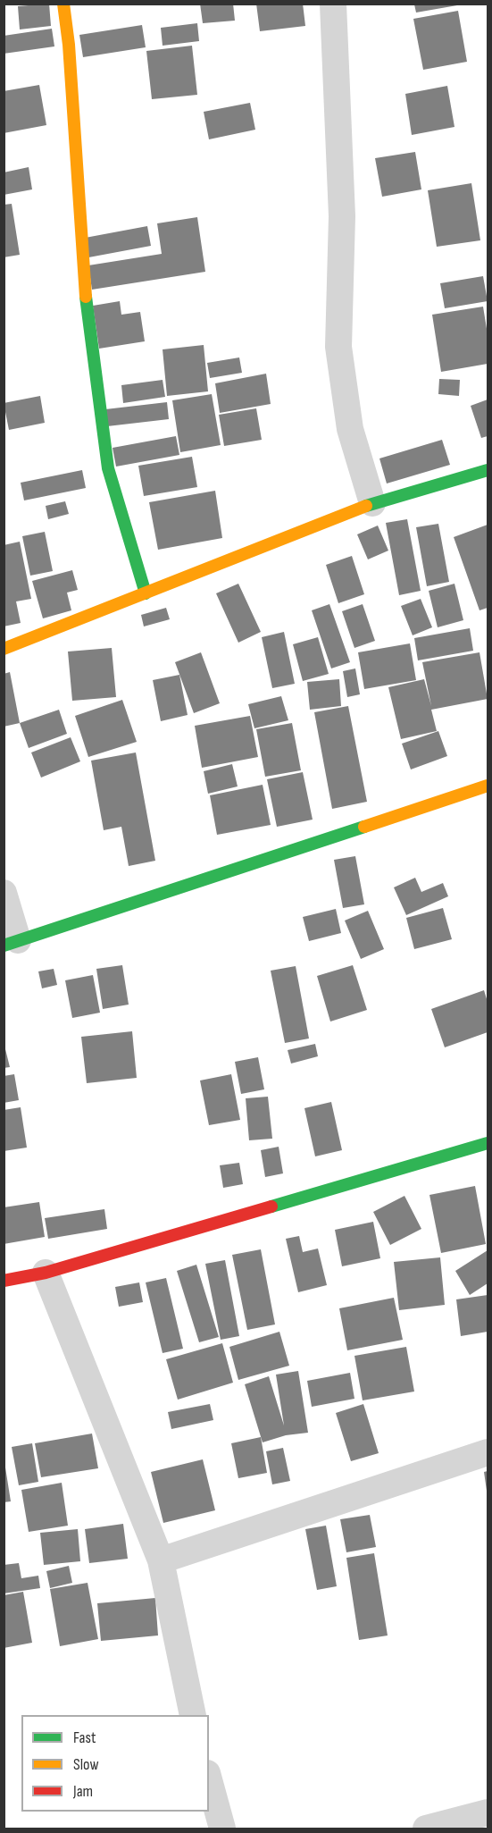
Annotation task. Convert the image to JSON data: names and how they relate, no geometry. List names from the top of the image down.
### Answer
{
  "legend": ["Fast", "Slow", "Jam"]
}
